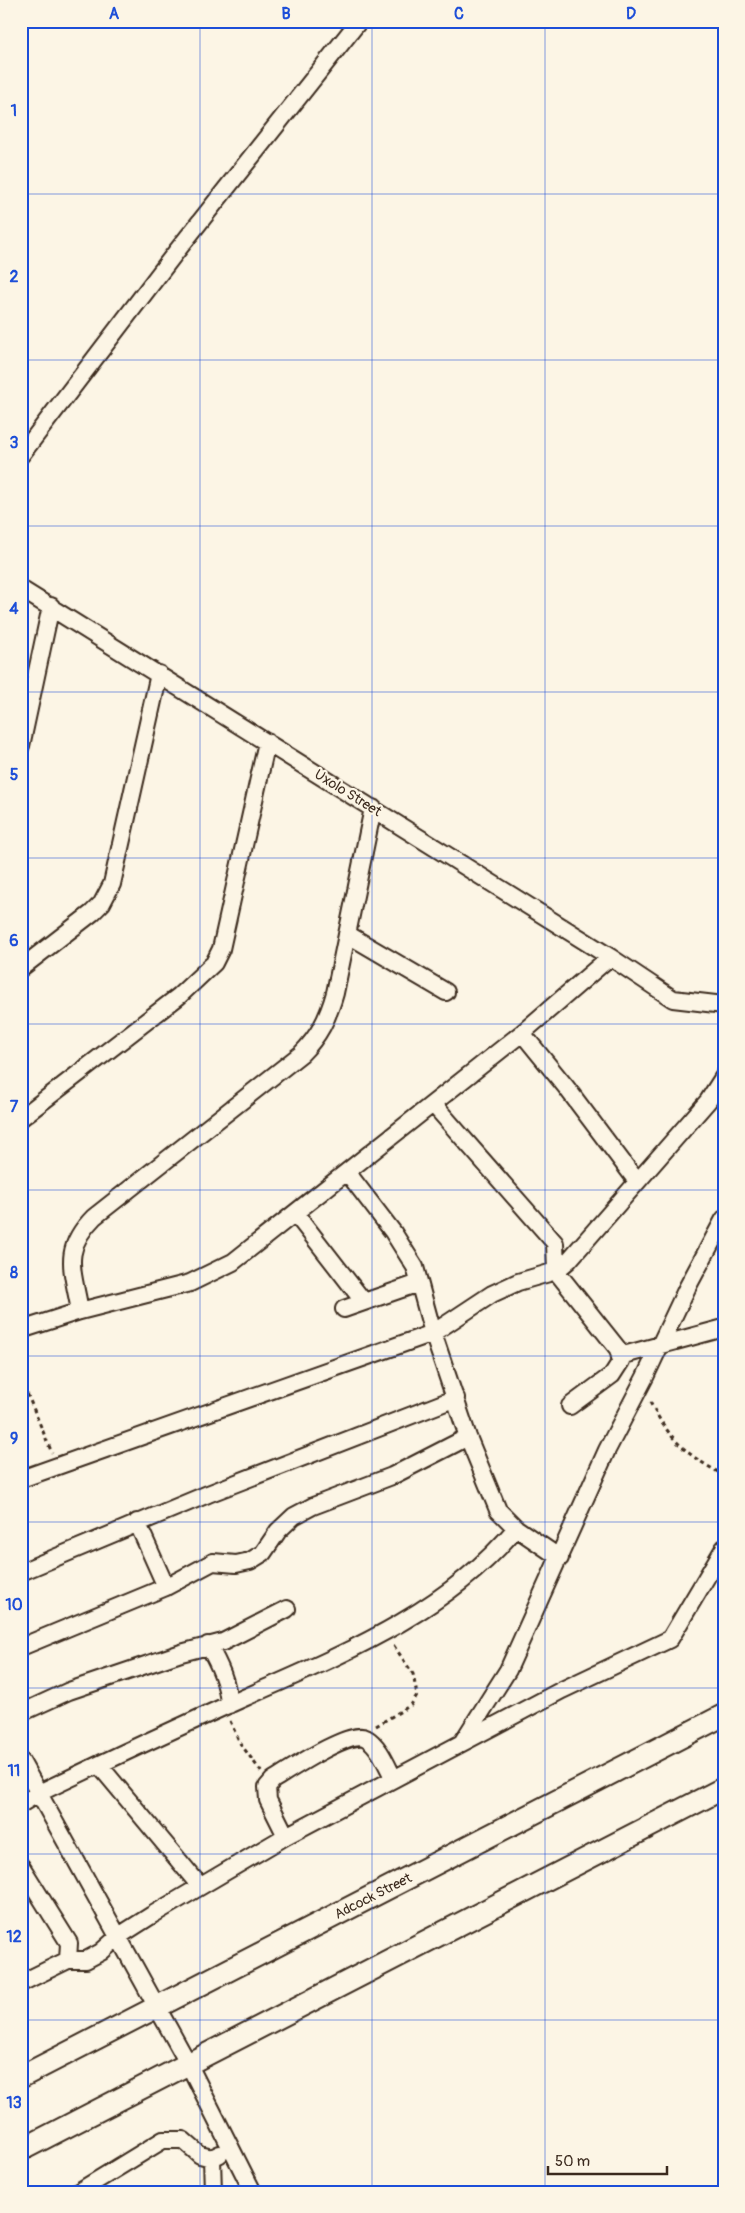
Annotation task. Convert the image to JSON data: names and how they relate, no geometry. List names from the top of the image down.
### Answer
{
  "streets": {
    "main road": ["Adcock Street"],
    "street": ["Uxolo Street"]
  },
  "scale_bar": "50 m",
  "grid": {
    "columns": [
      "A",
      "B",
      "C",
      "D"
    ],
    "rows": [
      "1",
      "2",
      "3",
      "4",
      "5",
      "6",
      "7",
      "8",
      "9",
      "10",
      "11",
      "12",
      "13"
    ]
  }
}
